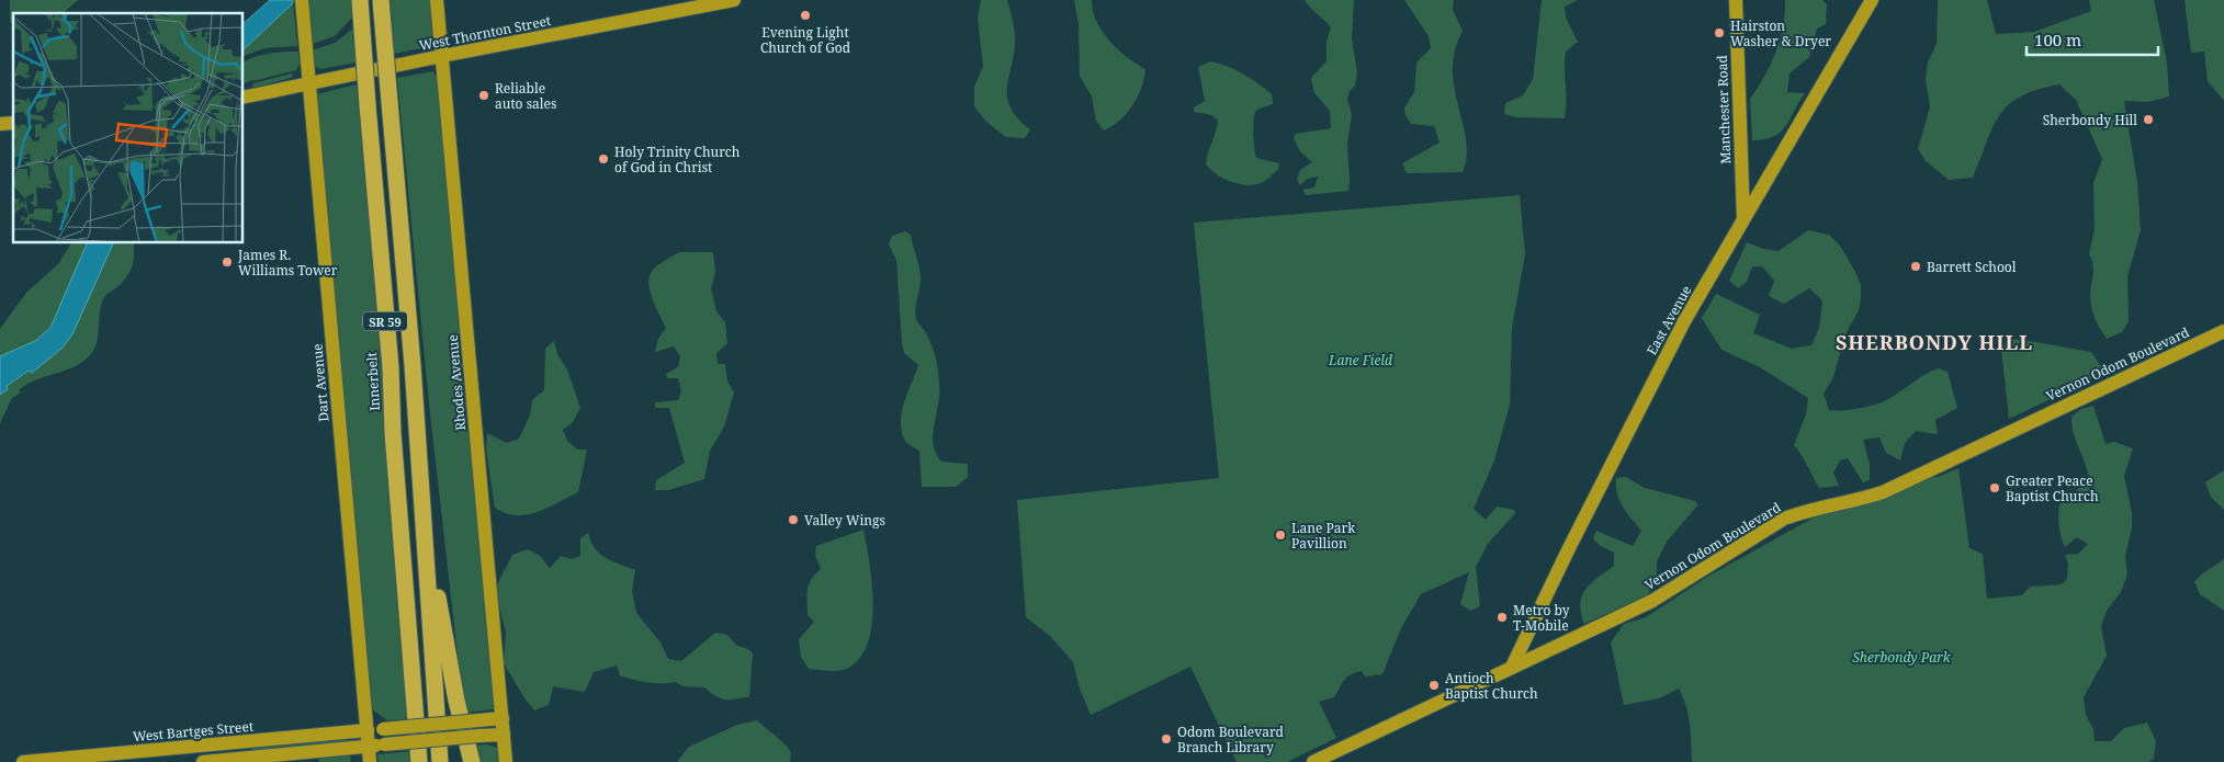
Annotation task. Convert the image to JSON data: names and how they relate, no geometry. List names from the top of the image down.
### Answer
{
  "streets": {
    "highway": ["SR 59", "Innerbelt"],
    "main road": [
      "West Thornton Street",
      "Manchester Road",
      "East Avenue",
      "Vernon Odom Boulevard",
      "Dart Avenue",
      "Rhodes Avenue",
      "West Bartges Street"
    ]
  },
  "crossings": [
    ["West Thornton Street", "Dart Avenue"],
    ["West Thornton Street", "Rhodes Avenue"],
    ["Manchester Road", "East Avenue"],
    ["East Avenue", "Vernon Odom Boulevard"],
    ["Dart Avenue", "West Bartges Street"]
  ],
  "districts": ["SHERBONDY HILL"],
  "parks": ["Lane Field", "Sherbondy Park"],
  "places": [
    "Evening Light Church of God",
    "Hairston Washer & Dryer",
    "Reliable auto sales",
    "Sherbondy Hill",
    "Holy Trinity Church of God in Christ",
    "James R. Williams Tower",
    "Barrett School",
    "Greater Peace Baptist Church",
    "Valley Wings",
    "Lane Park Pavillion",
    "Metro by T-Mobile",
    "Antioch Baptist Church",
    "Odom Boulevard Branch Library"
  ],
  "scale_bar": "100 m"
}
